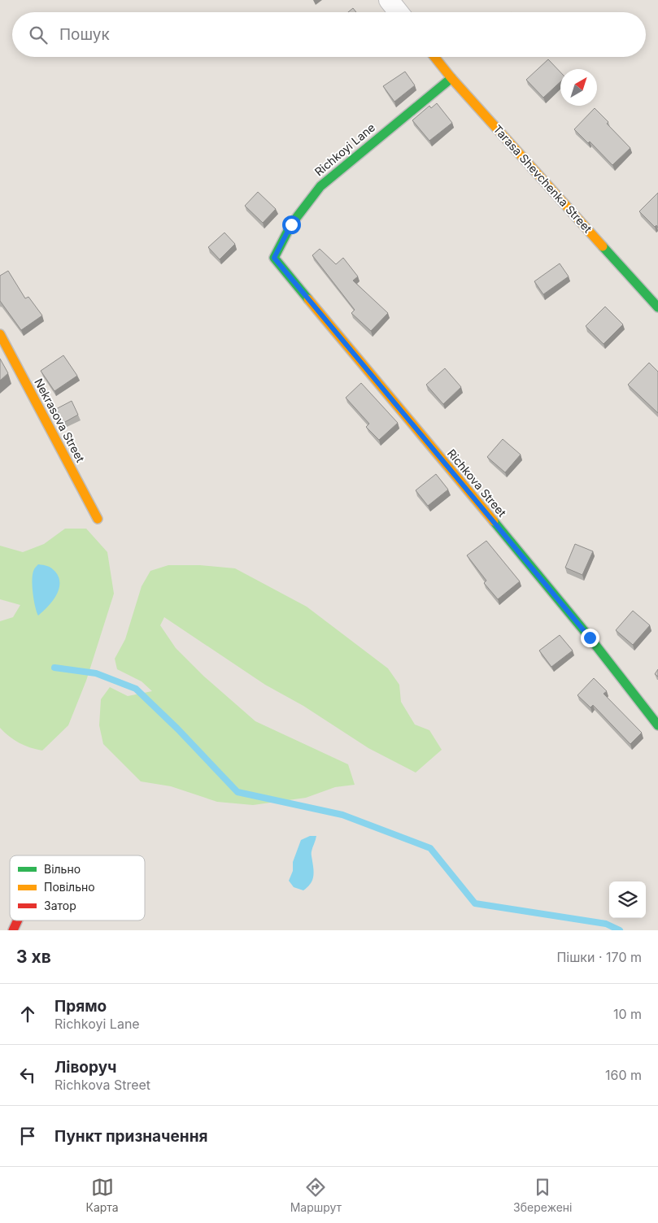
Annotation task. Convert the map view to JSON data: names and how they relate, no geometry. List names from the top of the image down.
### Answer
{
  "streets": {
    "street": [
      "Richkoyi Lane",
      "Tarasa Shevchenka Street",
      "Nekrasova Street",
      "Richkova Street"
    ]
  },
  "crossings": [
    ["Richkoyi Lane", "Tarasa Shevchenka Street"],
    ["Richkoyi Lane", "Richkova Street"]
  ],
  "legend": ["Вільно", "Повільно", "Затор"],
  "north": "top right",
  "page": {
    "search": "Пошук",
    "heading": ["3 хв", "Пішки · 170 m"],
    "list": [
      ["Прямо", "Richkoyi Lane", "10 m"],
      ["Ліворуч", "Richkova Street", "160 m"],
      "Пункт призначення"
    ],
    "nav": ["Карта", "Маршрут", "Збережені"]
  }
}
